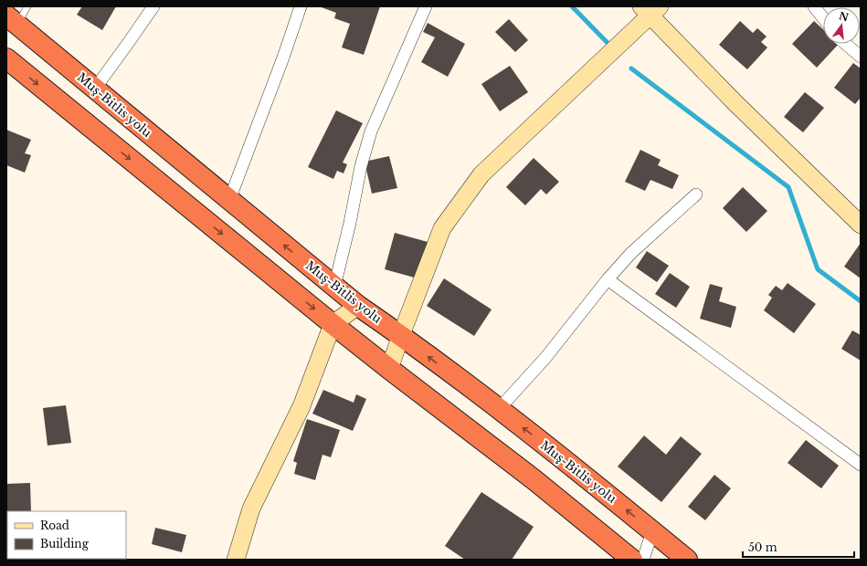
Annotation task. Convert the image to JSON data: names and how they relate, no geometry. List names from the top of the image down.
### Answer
{
  "streets": {
    "highway": ["Muş-Bitlis yolu"]
  },
  "legend": ["Road", "Building"],
  "scale_bar": "50 m",
  "north": "top"
}
